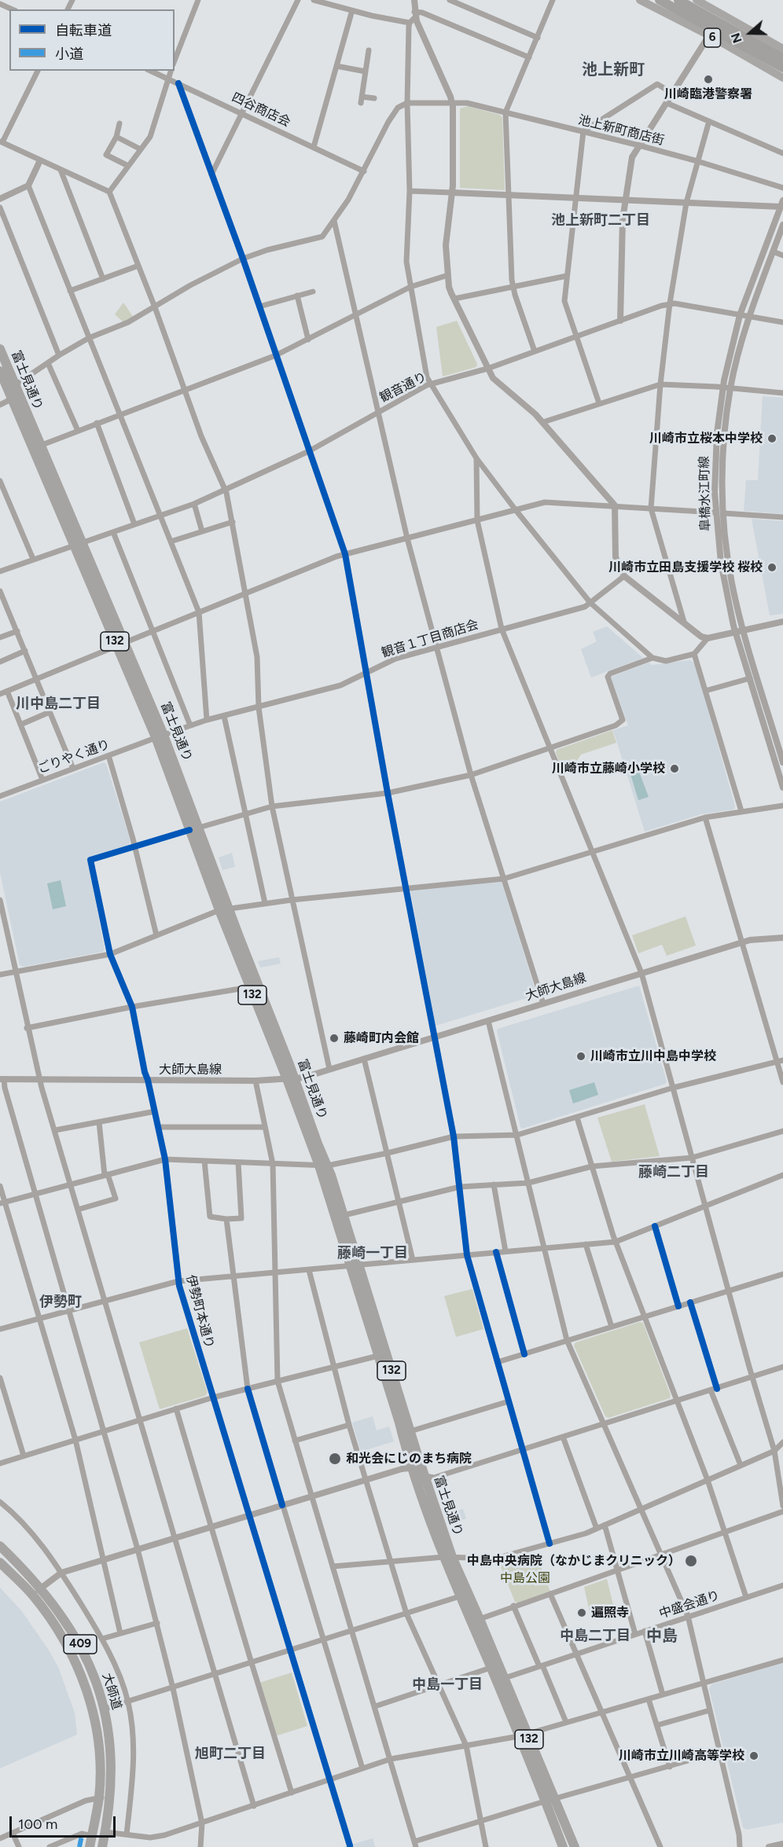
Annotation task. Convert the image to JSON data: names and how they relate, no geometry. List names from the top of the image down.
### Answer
{
  "streets": {
    "highway": [
      "富士見通り",
      "132",
      "409",
      "大師道"
    ],
    "main road": ["6"],
    "street": [
      "四谷商店会",
      "池上新町商店街",
      "観音通り",
      "皐橋水江町線",
      "観音１丁目商店会",
      "ごりやく通り",
      "大師大島線",
      "伊勢町本通り",
      "中盛会通り"
    ]
  },
  "crossings": [
    ["富士見通り", "観音通り"],
    ["富士見通り", "観音１丁目商店会"],
    ["富士見通り", "ごりやく通り"],
    ["富士見通り", "大師大島線"],
    ["富士見通り", "中盛会通り"],
    ["観音通り", "皐橋水江町線"],
    ["観音１丁目商店会", "ごりやく通り"],
    ["大師大島線", "伊勢町本通り"]
  ],
  "districts": [
    "池上新町",
    "池上新町二丁目",
    "川中島二丁目",
    "藤崎二丁目",
    "藤崎一丁目",
    "伊勢町",
    "中島二丁目",
    "中島",
    "中島一丁目",
    "旭町二丁目"
  ],
  "parks": ["中島公園"],
  "places": [
    "川崎臨港警察署",
    "川崎市立桜本中学校",
    "川崎市立田島支援学校 桜校",
    "川崎市立藤崎小学校",
    "藤崎町内会館",
    "川崎市立川中島中学校",
    "和光会にじのまち病院",
    "中島中央病院（なかじまクリニック）",
    "遍照寺",
    "川崎市立川崎高等学校"
  ],
  "legend": ["自転車道", "小道"],
  "scale_bar": "100 m",
  "north": "left"
}
